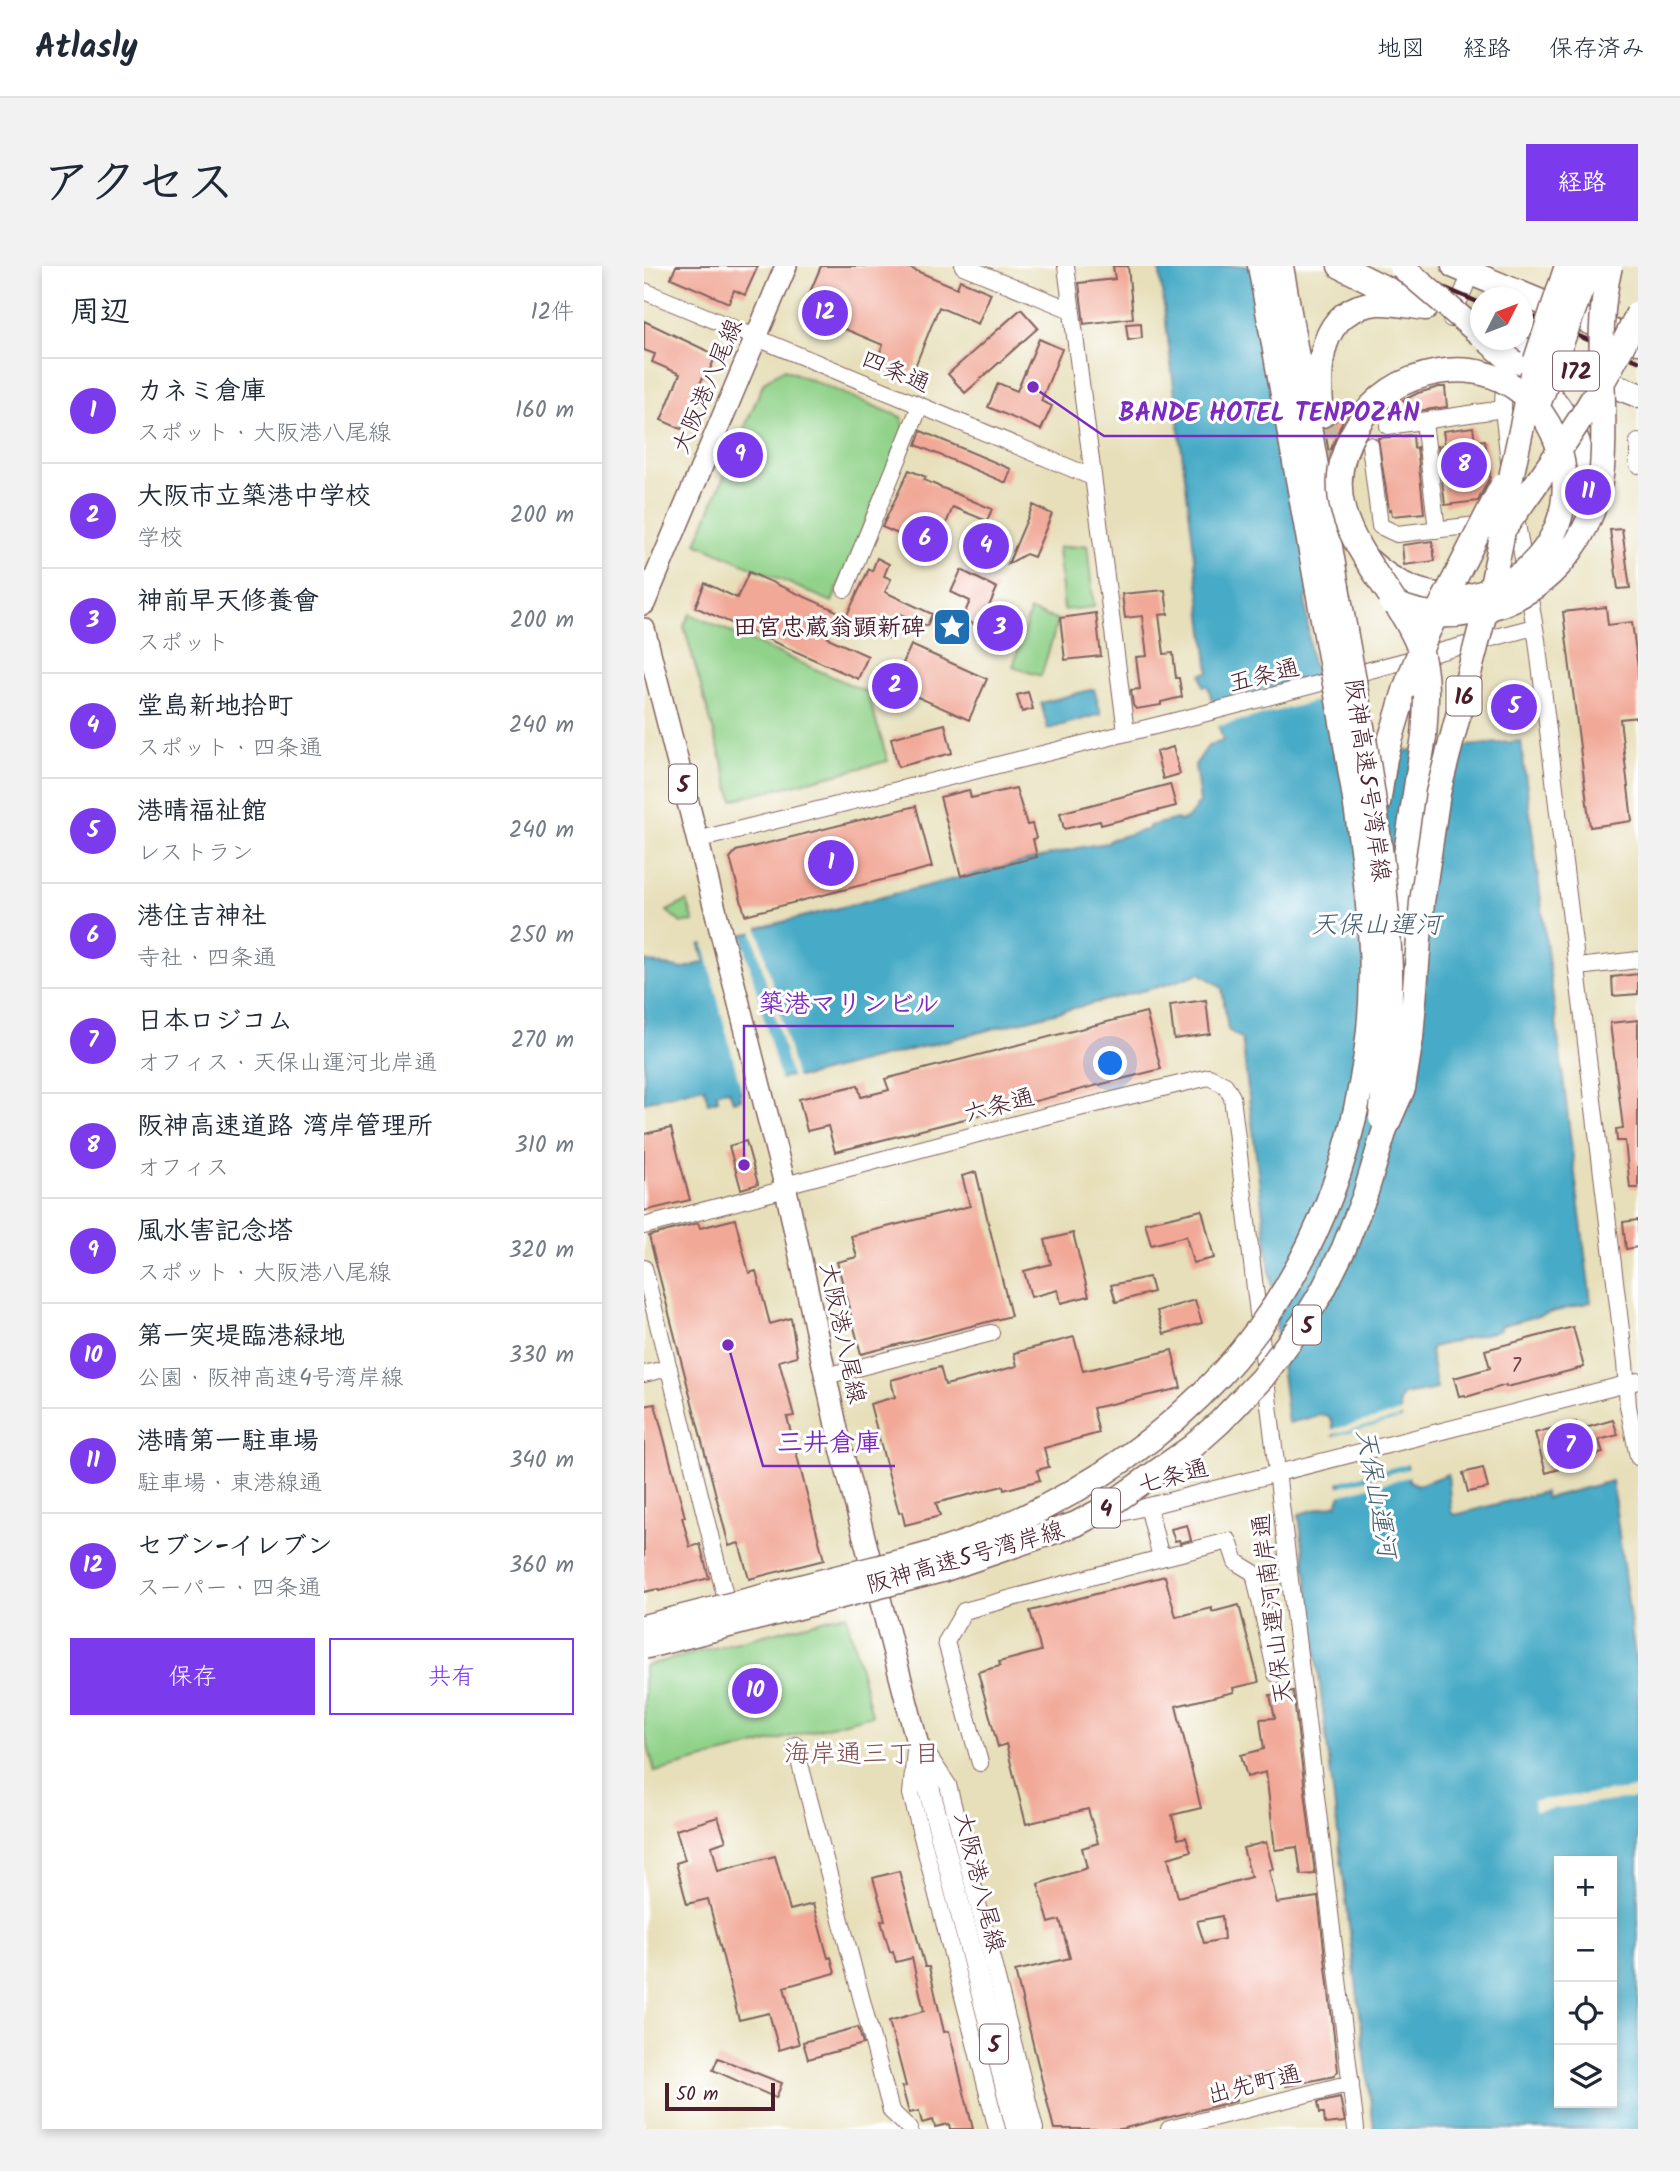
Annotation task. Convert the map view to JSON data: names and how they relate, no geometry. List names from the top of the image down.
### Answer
{
  "streets": {
    "highway": [
      "172",
      "16",
      "阪神高速5号湾岸線",
      "5",
      "4"
    ],
    "main road": ["大阪港八尾線"],
    "street": [
      "四条通",
      "五条通",
      "六条通",
      "七条通",
      "天保山運河南岸通",
      "出先町通"
    ]
  },
  "crossings": [
    ["四条通", "大阪港八尾線"],
    ["大阪港八尾線", "五条通"],
    ["大阪港八尾線", "六条通"],
    ["大阪港八尾線", "七条通"],
    ["16", "4"],
    ["阪神高速5号湾岸線", "4"],
    ["六条通", "天保山運河南岸通"],
    ["七条通", "天保山運河南岸通"],
    ["天保山運河南岸通", "出先町通"]
  ],
  "districts": ["海岸通三丁目"],
  "water": ["天保山運河"],
  "places": {
    "other": ["BANDE HOTEL TENPOZAN", "築港マリンビル", "三井倉庫"],
    "place": ["田宮忠蔵翁顕新碑"]
  },
  "house_numbers": ["7"],
  "scale_bar": "50 m",
  "north": "top right",
  "page": {
    "header": "Atlasly",
    "nav": ["地図", "経路", "保存済み"],
    "title": "アクセス",
    "buttons": [
      "経路",
      ["保存", "共有"]
    ],
    "heading": ["周辺", "12件"],
    "pins": [
      "12",
      "9",
      "8",
      "11",
      "6",
      "4",
      "3",
      "2",
      "5",
      "1",
      "7",
      "10"
    ],
    "list": [
      {
        "mark": "1",
        "name": "カネミ倉庫",
        "note": "スポット · 大阪港八尾線",
        "value": "160 m"
      },
      {
        "mark": "2",
        "name": "大阪市立築港中学校",
        "note": "学校",
        "value": "200 m"
      },
      {
        "mark": "3",
        "name": "神前早天修養會",
        "note": "スポット",
        "value": "200 m"
      },
      {
        "mark": "4",
        "name": "堂島新地拾町",
        "note": "スポット · 四条通",
        "value": "240 m"
      },
      {
        "mark": "5",
        "name": "港晴福祉館",
        "note": "レストラン",
        "value": "240 m"
      },
      {
        "mark": "6",
        "name": "港住吉神社",
        "note": "寺社 · 四条通",
        "value": "250 m"
      },
      {
        "mark": "7",
        "name": "日本ロジコム",
        "note": "オフィス · 天保山運河北岸通",
        "value": "270 m"
      },
      {
        "mark": "8",
        "name": "阪神高速道路 湾岸管理所",
        "note": "オフィス",
        "value": "310 m"
      },
      {
        "mark": "9",
        "name": "風水害記念塔",
        "note": "スポット · 大阪港八尾線",
        "value": "320 m"
      },
      {
        "mark": "10",
        "name": "第一突堤臨港緑地",
        "note": "公園 · 阪神高速4号湾岸線",
        "value": "330 m"
      },
      {
        "mark": "11",
        "name": "港晴第一駐車場",
        "note": "駐車場 · 東港線通",
        "value": "340 m"
      },
      {
        "mark": "12",
        "name": "セブン-イレブン",
        "note": "スーパー · 四条通",
        "value": "360 m"
      }
    ],
    "map_buttons": ["+", "−"],
    "scale": "50 m"
  }
}
